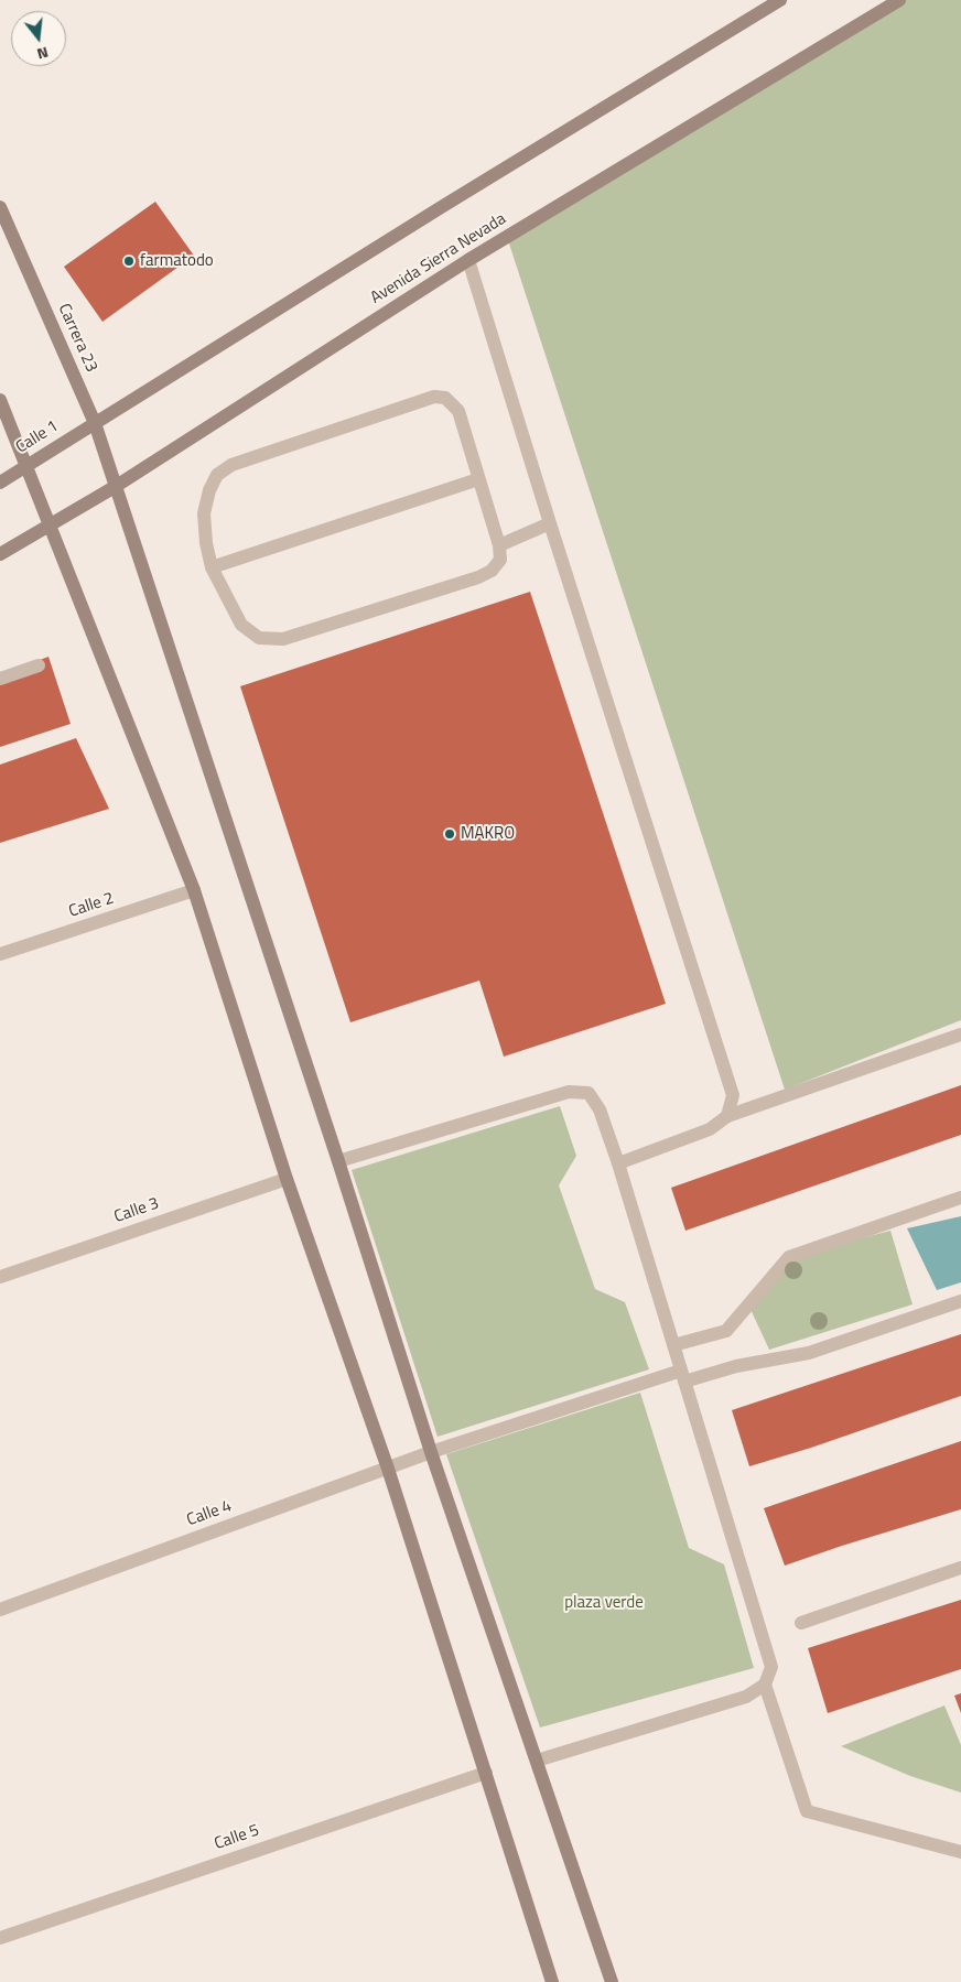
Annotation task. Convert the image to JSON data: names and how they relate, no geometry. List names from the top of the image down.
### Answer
{
  "streets": {
    "main road": ["Avenida Sierra Nevada", "Carrera 23", "Calle 1"],
    "street": [
      "Calle 2",
      "Calle 3",
      "Calle 4",
      "Calle 5"
    ]
  },
  "crossings": [
    ["Avenida Sierra Nevada", "Carrera 23"],
    ["Carrera 23", "Calle 1"],
    ["Carrera 23", "Calle 4"]
  ],
  "parks": ["plaza verde"],
  "places": ["farmatodo", "MAKRO"],
  "north": "bottom"
}
